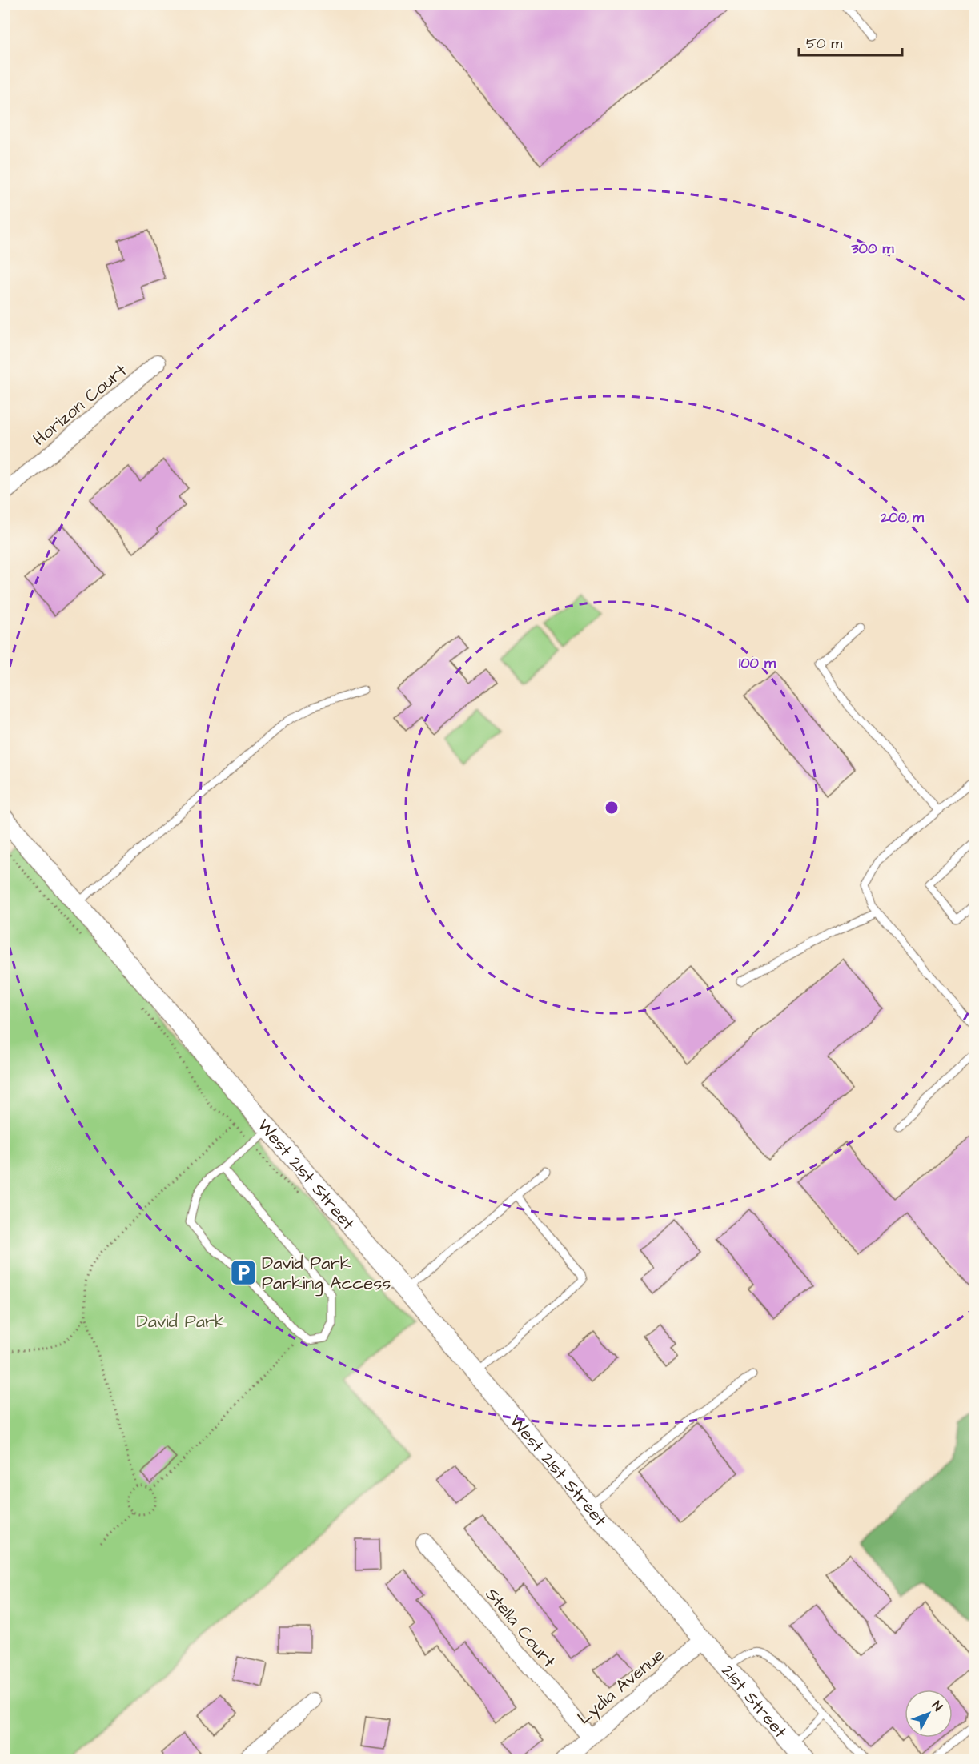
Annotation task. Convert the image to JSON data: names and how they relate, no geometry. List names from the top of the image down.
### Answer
{
  "streets": {
    "street": [
      "Horizon Court",
      "West 21st Street",
      "Stella Court",
      "Lydia Avenue",
      "21st Street"
    ]
  },
  "crossings": [
    ["West 21st Street", "Lydia Avenue"],
    ["West 21st Street", "21st Street"],
    ["Stella Court", "Lydia Avenue"],
    ["Lydia Avenue", "21st Street"]
  ],
  "parks": ["David Park"],
  "places": {
    "parking": ["David Park Parking Access"]
  },
  "scale_bar": "50 m",
  "north": "top right",
  "rings": ["300 m", "200 m", "100 m"]
}
